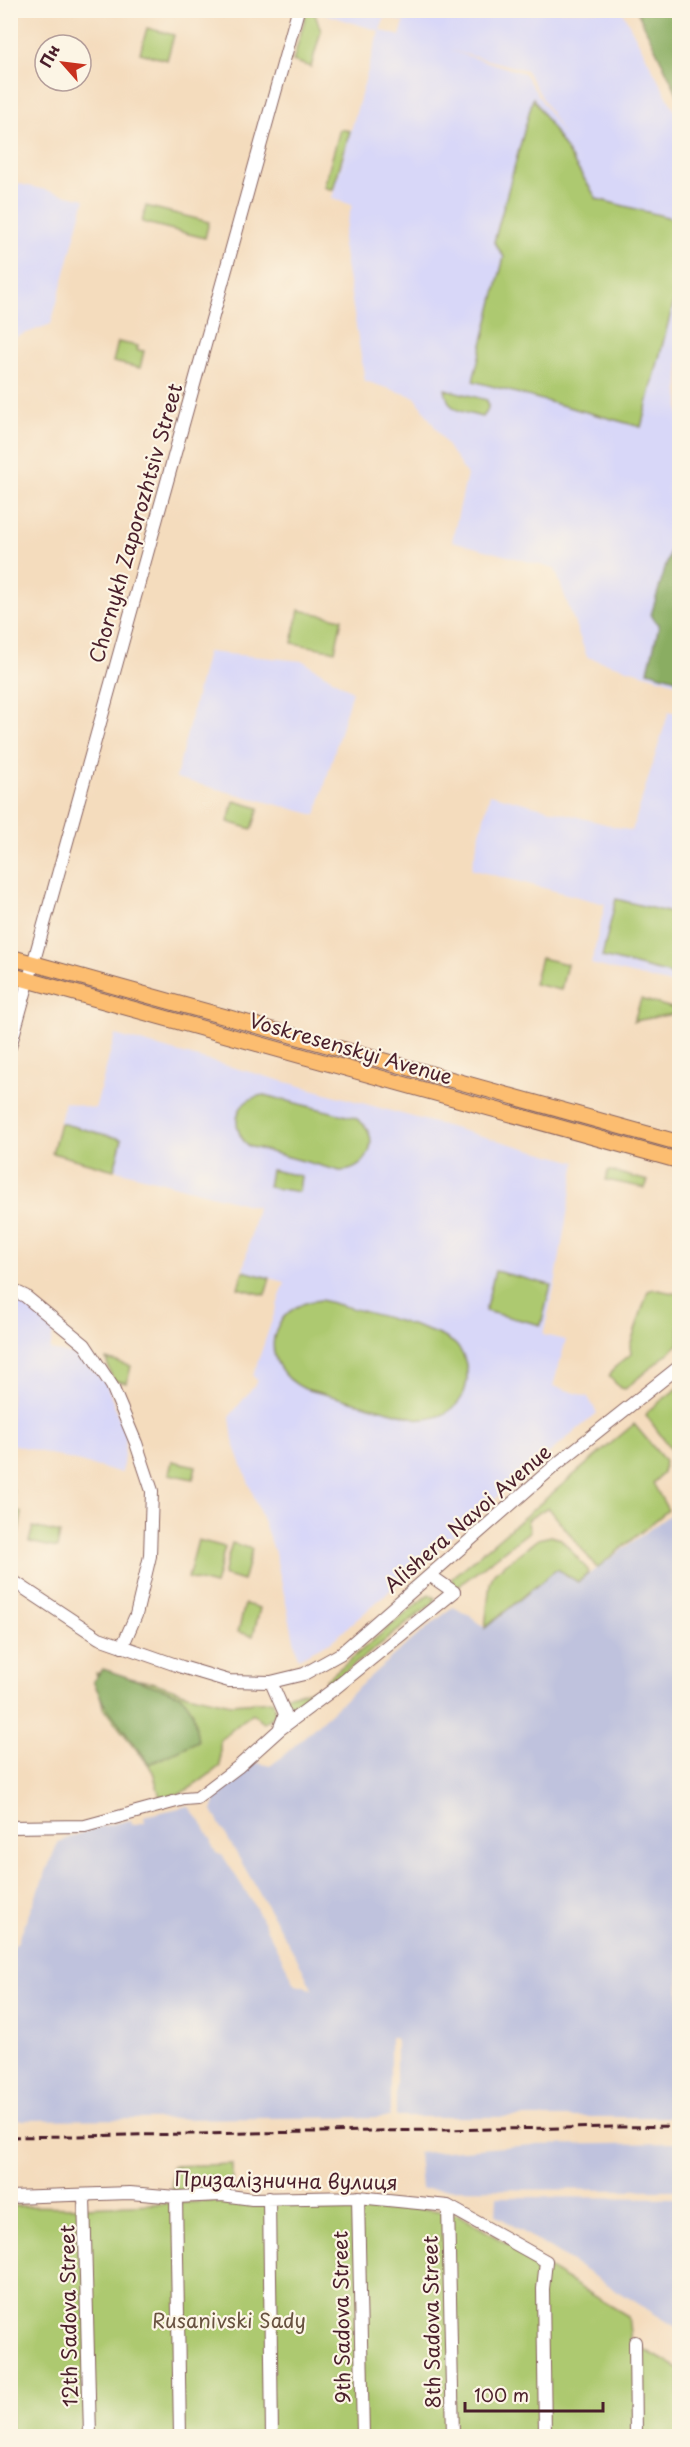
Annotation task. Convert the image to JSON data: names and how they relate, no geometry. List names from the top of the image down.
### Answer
{
  "streets": {
    "main road": ["Voskresenskyi Avenue"],
    "street": [
      "Chornykh Zaporozhtsiv Street",
      "Alishera Navoi Avenue",
      "Призалізнична вулиця",
      "12th Sadova Street",
      "9th Sadova Street",
      "8th Sadova Street"
    ]
  },
  "crossings": [
    ["Chornykh Zaporozhtsiv Street", "Voskresenskyi Avenue"],
    ["Призалізнична вулиця", "12th Sadova Street"],
    ["Призалізнична вулиця", "9th Sadova Street"],
    ["Призалізнична вулиця", "8th Sadova Street"]
  ],
  "parks": ["Rusanivski Sady"],
  "scale_bar": "100 m",
  "north": "top left"
}
